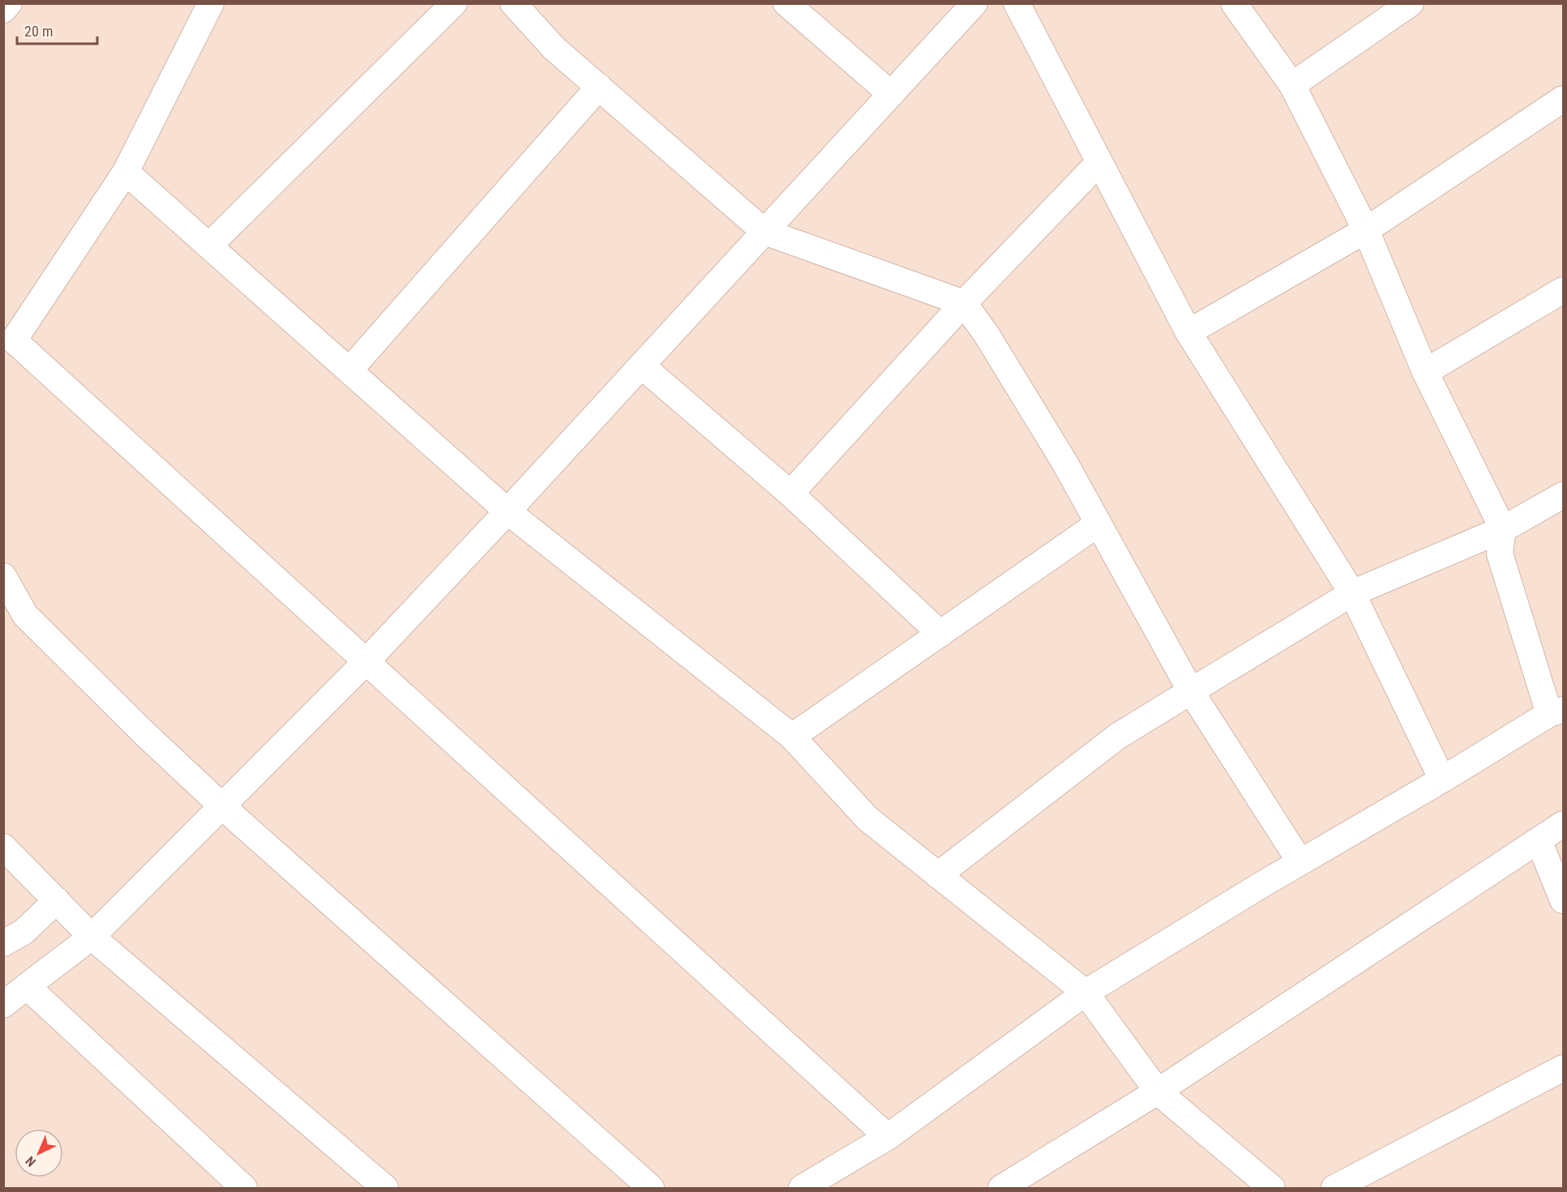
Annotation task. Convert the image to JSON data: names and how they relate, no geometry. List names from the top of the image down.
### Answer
{
  "scale_bar": "20 m",
  "north": "bottom left"
}
